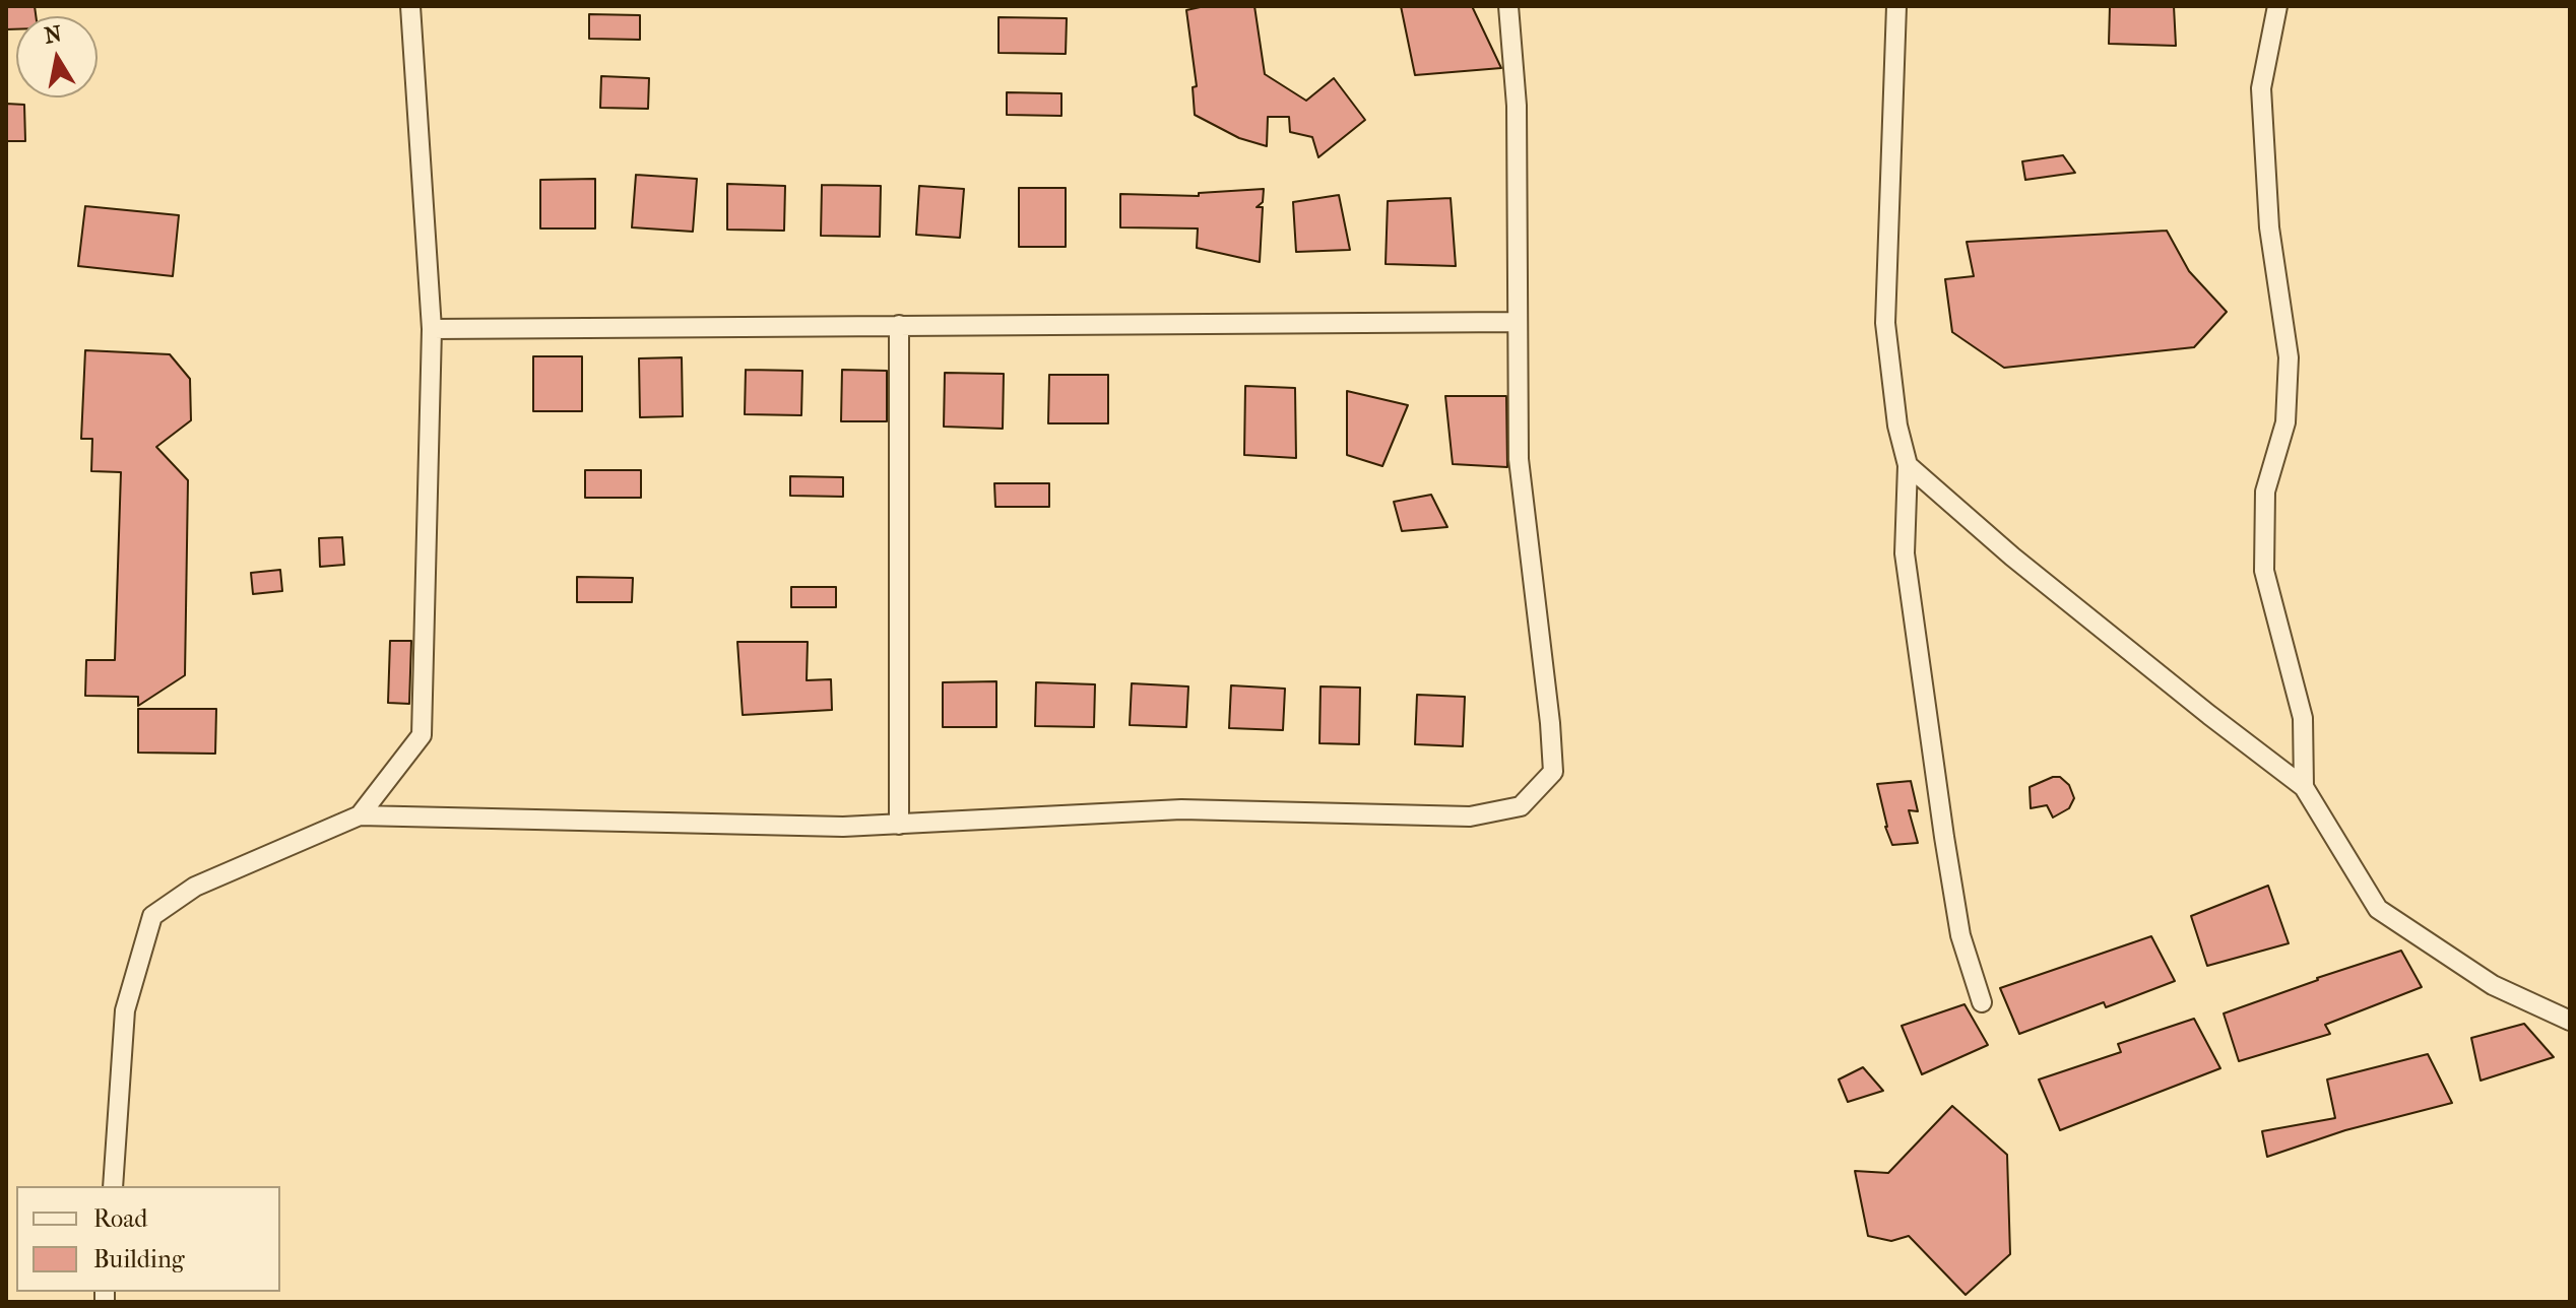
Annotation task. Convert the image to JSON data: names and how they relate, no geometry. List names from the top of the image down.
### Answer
{
  "legend": ["Road", "Building"],
  "north": "top"
}
